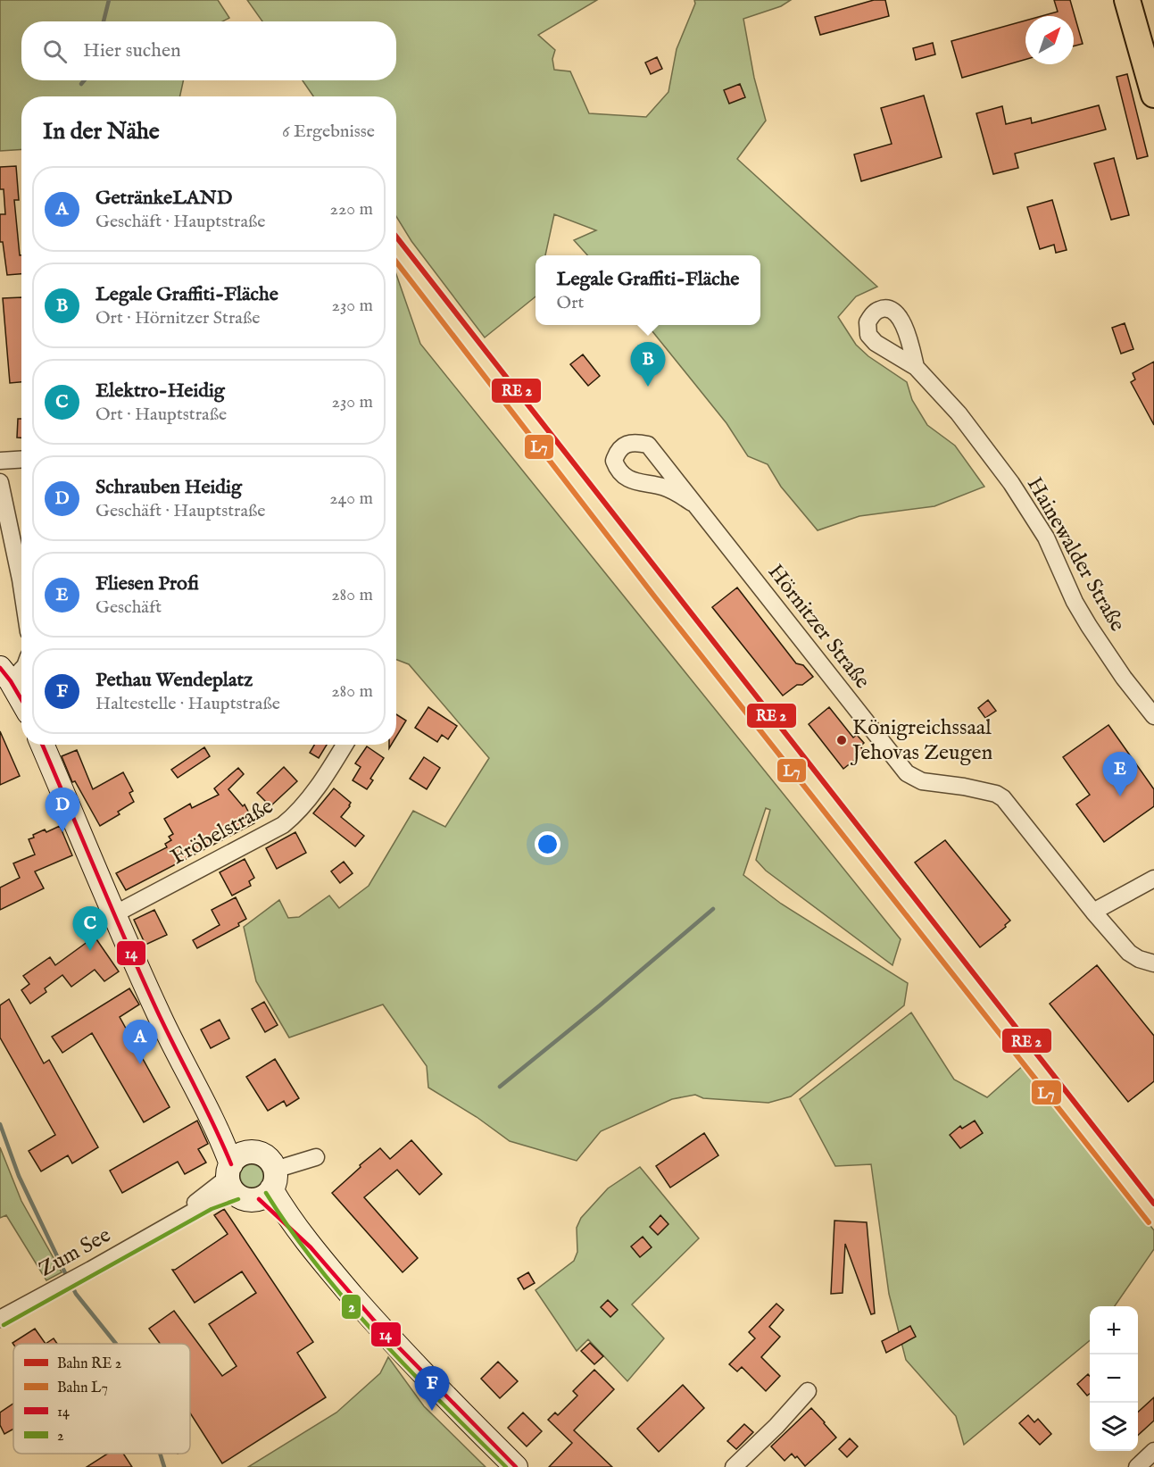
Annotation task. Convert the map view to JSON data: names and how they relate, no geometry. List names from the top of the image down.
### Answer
{
  "streets": {
    "street": [
      "Hainewalder Straße",
      "Hörnitzer Straße",
      "Fröbelstraße",
      "Zum See"
    ]
  },
  "places": ["Königreichssaal Jehovas Zeugen"],
  "lines": ["rail line L7", "transit line 14", "transit line 2"],
  "legend": [
    "Bahn RE 2",
    "Bahn L7",
    "14",
    "2"
  ],
  "north": "top right",
  "page": {
    "search": "Hier suchen",
    "heading": ["In der Nähe", "6 Ergebnisse"],
    "list": [
      {
        "mark": "A",
        "name": "GetränkeLAND",
        "note": "Geschäft · Hauptstraße",
        "value": "220 m"
      },
      {
        "mark": "B",
        "name": "Legale Graffiti-Fläche",
        "note": "Ort · Hörnitzer Straße",
        "value": "230 m"
      },
      {
        "mark": "C",
        "name": "Elektro-Heidig",
        "note": "Ort · Hauptstraße",
        "value": "230 m"
      },
      {
        "mark": "D",
        "name": "Schrauben Heidig",
        "note": "Geschäft · Hauptstraße",
        "value": "240 m"
      },
      {
        "mark": "E",
        "name": "Fliesen Profi",
        "note": "Geschäft",
        "value": "280 m"
      },
      {
        "mark": "F",
        "name": "Pethau Wendeplatz",
        "note": "Haltestelle · Hauptstraße",
        "value": "280 m"
      }
    ],
    "popup": ["Legale Graffiti-Fläche", "Ort"],
    "pins": [
      "B",
      "E",
      "D",
      "C",
      "A",
      "F"
    ],
    "map_buttons": ["+", "−"]
  }
}
